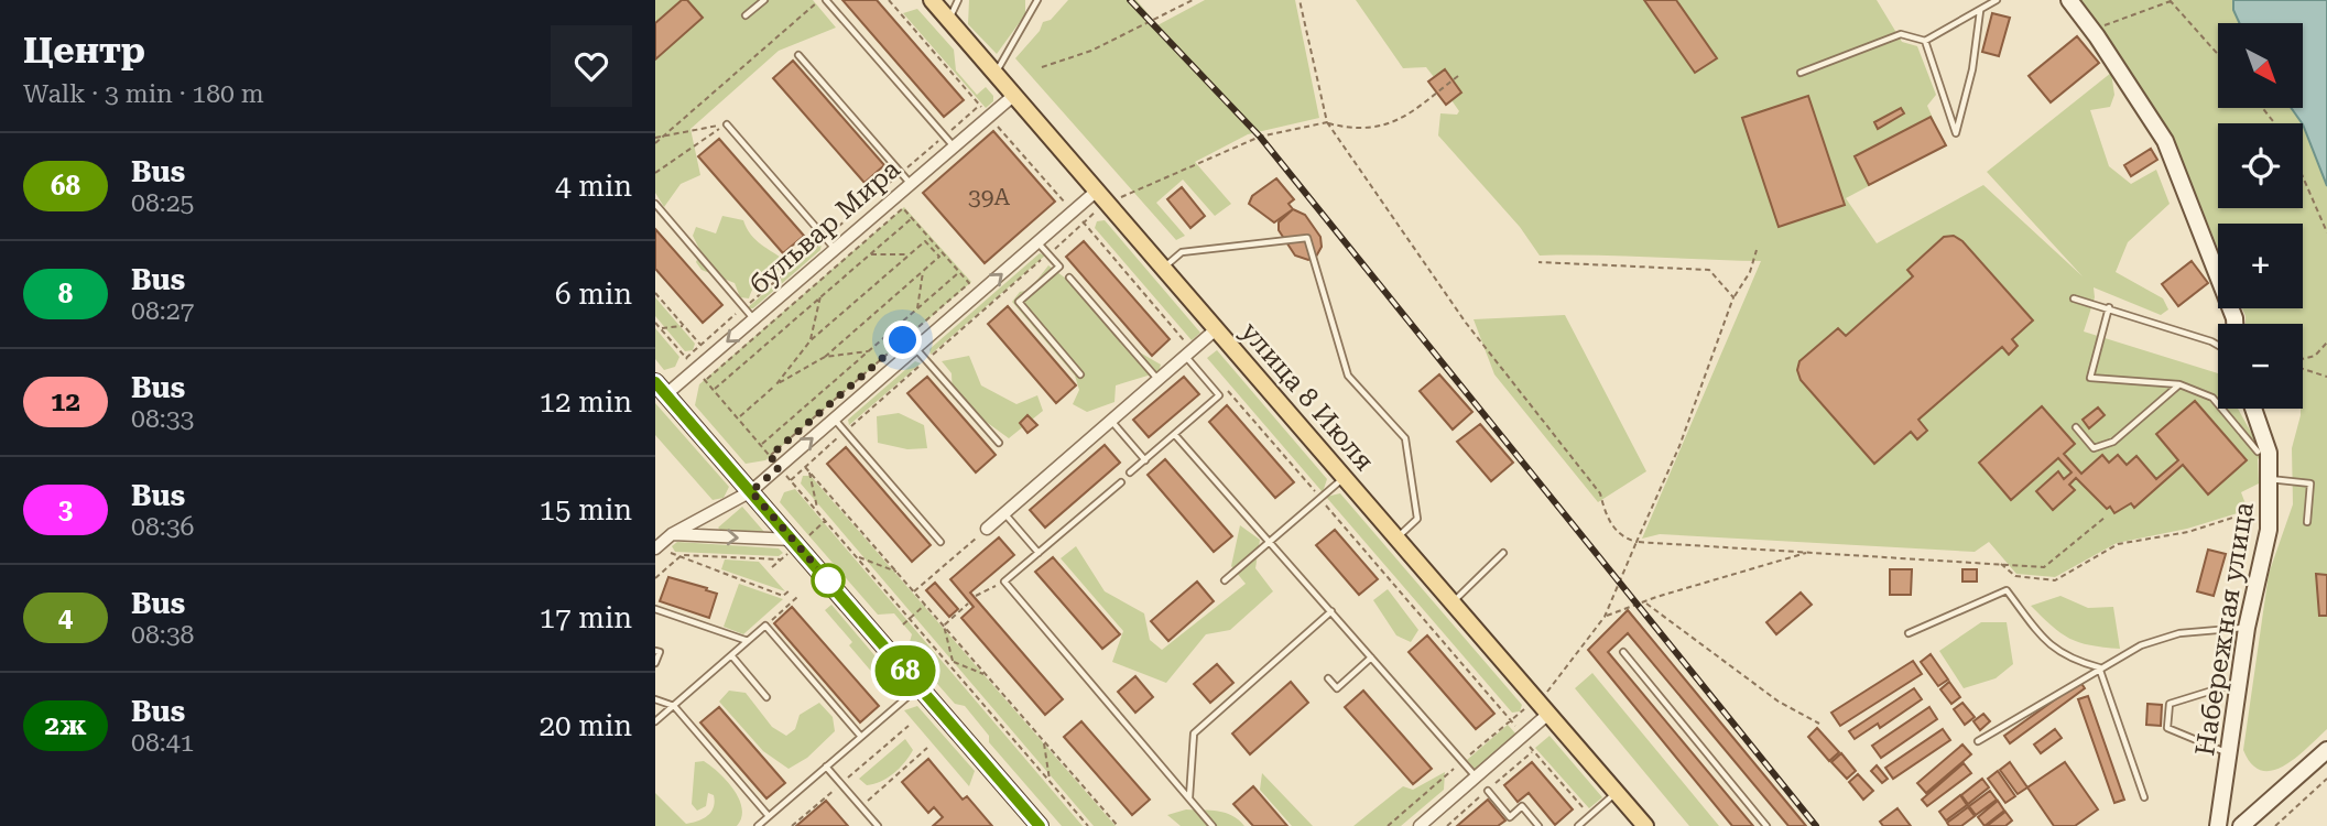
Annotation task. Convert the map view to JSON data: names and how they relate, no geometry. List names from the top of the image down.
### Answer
{
  "streets": {
    "main road": ["улица 8 Июля"],
    "street": ["бульвар Мира", "Набережная улица"]
  },
  "crossings": [
    ["бульвар Мира", "улица 8 Июля"]
  ],
  "lines": ["bus line 68"],
  "house_numbers": ["39А"],
  "north": "bottom right",
  "page": {
    "heading": ["Центр", "Walk · 3 min · 180 m"],
    "on_map": "68",
    "map_buttons": ["+", "−"],
    "list": [
      {
        "mark": "68",
        "name": "Bus",
        "note": "08:25",
        "value": "4 min"
      },
      {
        "mark": "8",
        "name": "Bus",
        "note": "08:27",
        "value": "6 min"
      },
      {
        "mark": "12",
        "name": "Bus",
        "note": "08:33",
        "value": "12 min"
      },
      {
        "mark": "3",
        "name": "Bus",
        "note": "08:36",
        "value": "15 min"
      },
      {
        "mark": "4",
        "name": "Bus",
        "note": "08:38",
        "value": "17 min"
      },
      {
        "mark": "2ж",
        "name": "Bus",
        "note": "08:41",
        "value": "20 min"
      }
    ]
  }
}
